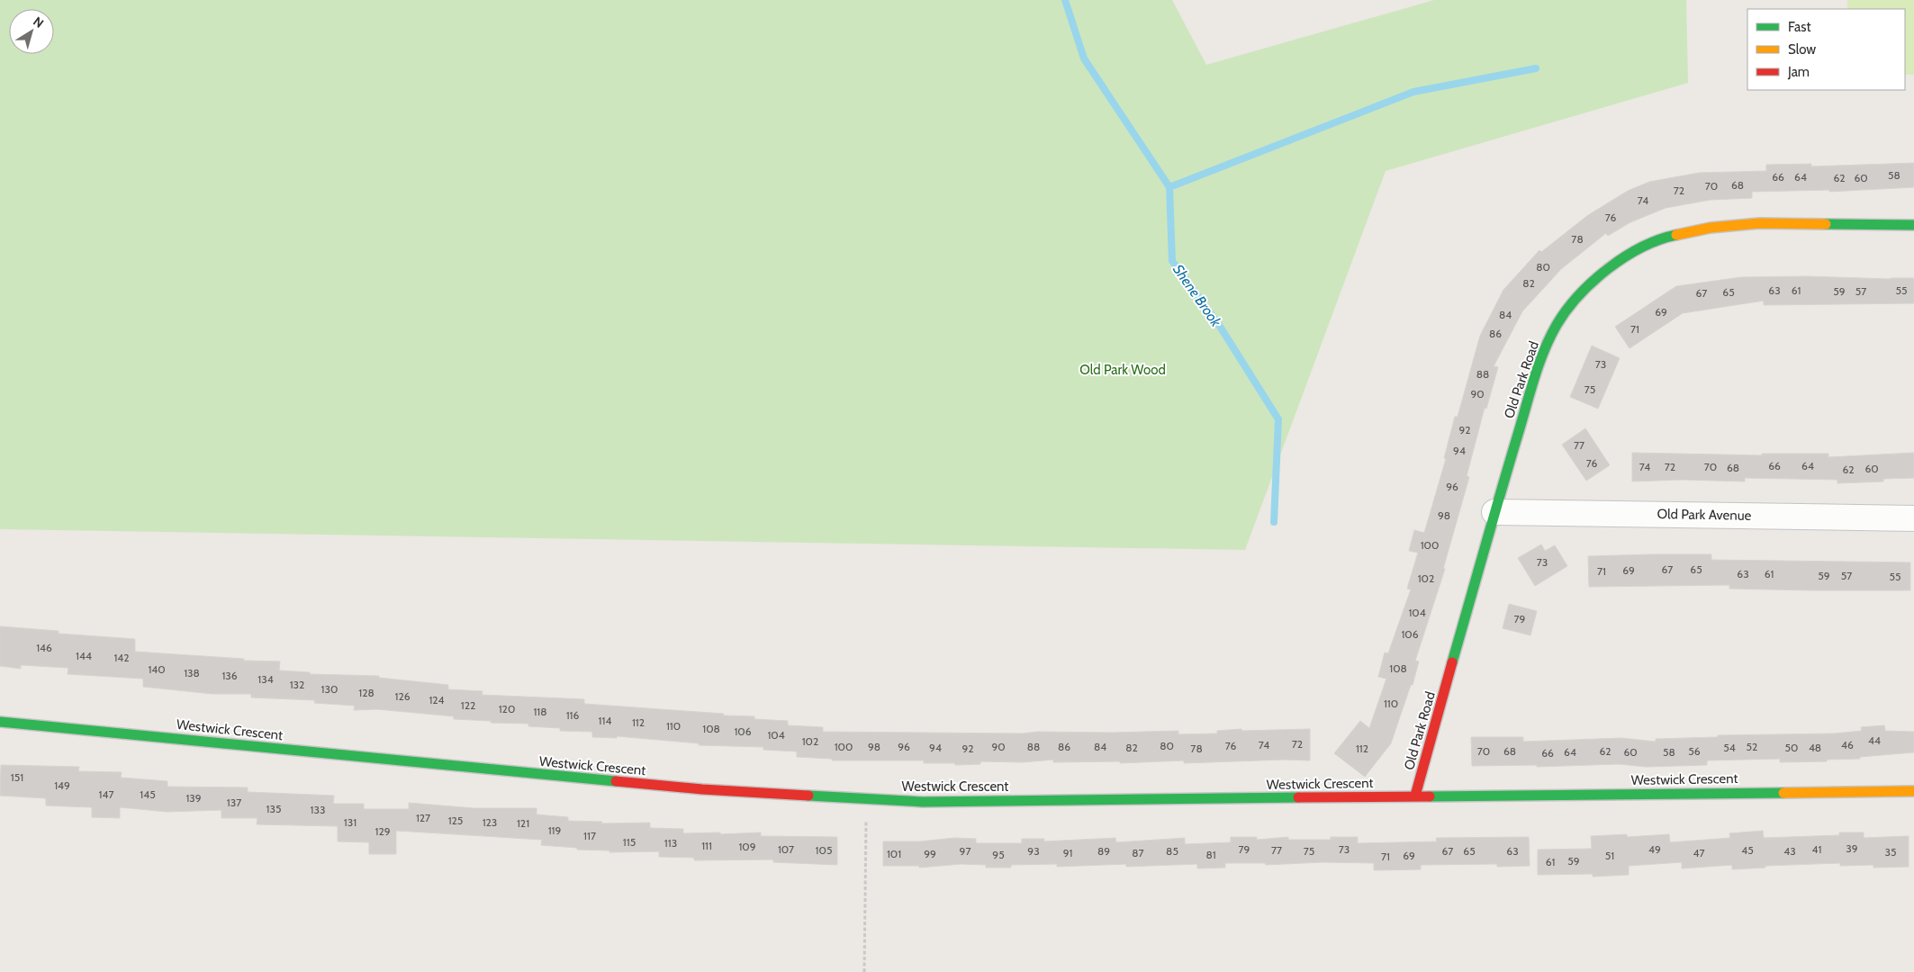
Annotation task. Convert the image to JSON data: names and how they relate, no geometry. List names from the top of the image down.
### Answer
{
  "streets": {
    "street": ["Old Park Road", "Old Park Avenue", "Westwick Crescent"]
  },
  "crossings": [
    ["Old Park Road", "Old Park Avenue"],
    ["Old Park Road", "Westwick Crescent"]
  ],
  "water": ["Shene Brook"],
  "parks": ["Old Park Wood"],
  "house_numbers": [
    "58",
    "66",
    "64",
    "62",
    "60",
    "68",
    "70",
    "72",
    "74",
    "76",
    "78",
    "80",
    "82",
    "63",
    "61",
    "55",
    "59",
    "57",
    "65",
    "67",
    "69",
    "84",
    "71",
    "86",
    "73",
    "88",
    "75",
    "90",
    "92",
    "77",
    "94",
    "76",
    "66",
    "64",
    "74",
    "72",
    "70",
    "68",
    "60",
    "62",
    "96",
    "98",
    "100",
    "73",
    "67",
    "65",
    "69",
    "71",
    "63",
    "61",
    "59",
    "57",
    "55",
    "102",
    "104",
    "79",
    "106",
    "146",
    "144",
    "142",
    "108",
    "140",
    "138",
    "136",
    "134",
    "132",
    "130",
    "128",
    "126",
    "124",
    "110",
    "122",
    "120",
    "118",
    "116",
    "114",
    "112",
    "110",
    "108",
    "106",
    "104",
    "44",
    "102",
    "72",
    "74",
    "46",
    "80",
    "76",
    "100",
    "98",
    "96",
    "90",
    "88",
    "86",
    "84",
    "52",
    "94",
    "82",
    "54",
    "50",
    "48",
    "92",
    "78",
    "112",
    "70",
    "68",
    "62",
    "56",
    "64",
    "60",
    "58",
    "66",
    "151",
    "149",
    "147",
    "145",
    "139",
    "137",
    "135",
    "133",
    "127",
    "125",
    "131",
    "123",
    "121",
    "119",
    "129",
    "117",
    "115",
    "113",
    "111",
    "109",
    "39",
    "107",
    "79",
    "73",
    "49",
    "41",
    "105",
    "77",
    "45",
    "97",
    "93",
    "89",
    "85",
    "75",
    "67",
    "65",
    "63",
    "43",
    "35",
    "91",
    "87",
    "47",
    "101",
    "99",
    "95",
    "81",
    "69",
    "51",
    "71",
    "59",
    "61"
  ],
  "legend": ["Fast", "Slow", "Jam"],
  "north": "top right"
}
